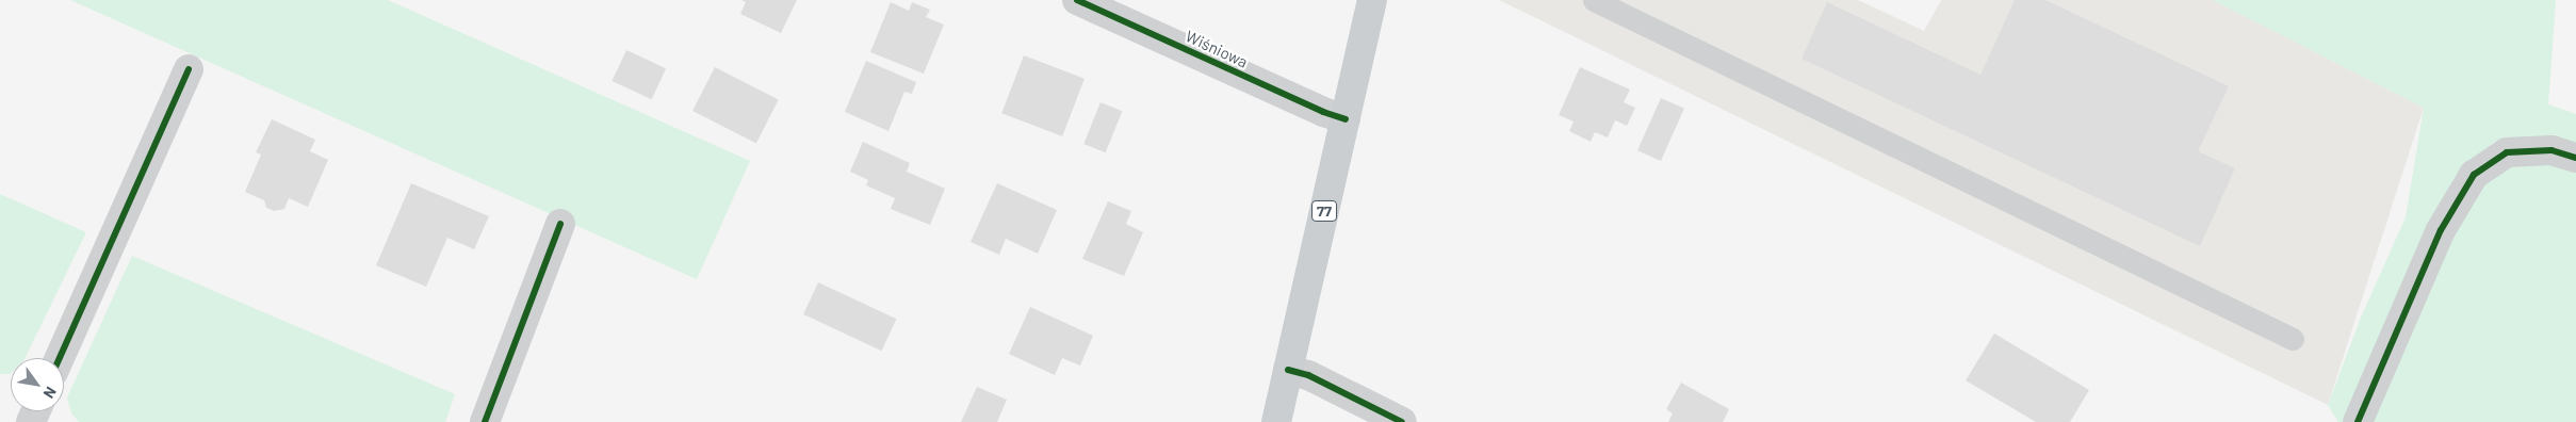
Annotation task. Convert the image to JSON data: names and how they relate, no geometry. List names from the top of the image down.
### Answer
{
  "streets": {
    "main road": ["77"],
    "street": ["Wiśniowa"]
  },
  "crossings": [
    ["Wiśniowa", "77"]
  ],
  "north": "bottom right"
}
